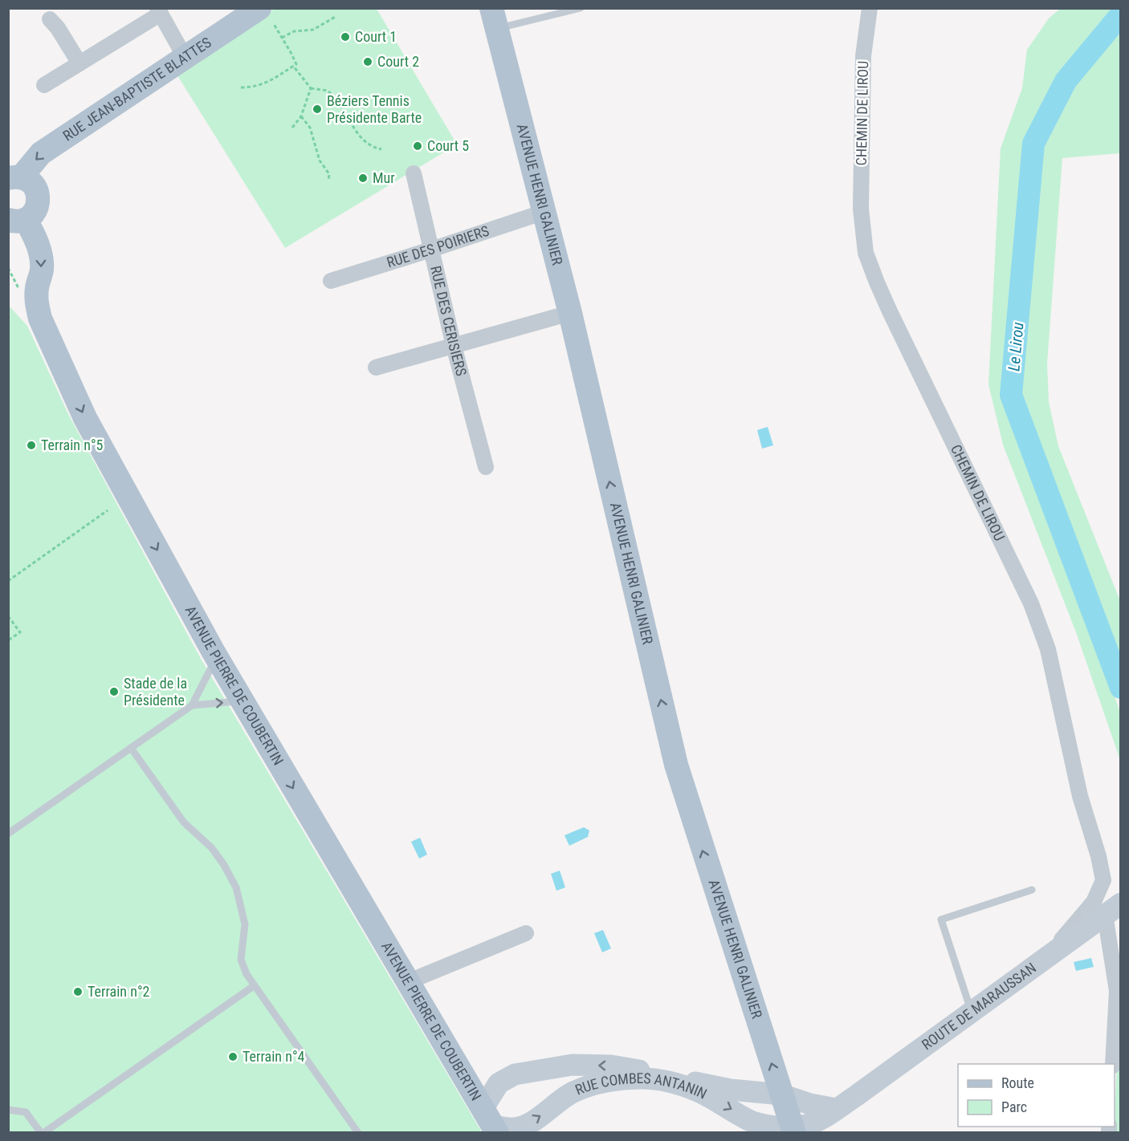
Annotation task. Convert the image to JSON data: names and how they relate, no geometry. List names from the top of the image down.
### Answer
{
  "streets": {
    "main road": [
      "RUE JEAN-BAPTISTE BLATTES",
      "AVENUE HENRI GALINIER",
      "AVENUE PIERRE DE COUBERTIN",
      "ROUTE DE MARAUSSAN",
      "RUE COMBES ANTANIN"
    ],
    "street": ["CHEMIN DE LIROU", "RUE DES POIRIERS", "RUE DES CERISIERS"]
  },
  "crossings": [
    ["CHEMIN DE LIROU", "ROUTE DE MARAUSSAN"],
    ["AVENUE HENRI GALINIER", "RUE DES POIRIERS"],
    ["AVENUE HENRI GALINIER", "ROUTE DE MARAUSSAN"],
    ["AVENUE HENRI GALINIER", "RUE COMBES ANTANIN"],
    ["RUE DES POIRIERS", "RUE DES CERISIERS"],
    ["AVENUE PIERRE DE COUBERTIN", "RUE COMBES ANTANIN"],
    ["ROUTE DE MARAUSSAN", "RUE COMBES ANTANIN"]
  ],
  "one_way": ["RUE JEAN-BAPTISTE BLATTES", "AVENUE HENRI GALINIER", "AVENUE PIERRE DE COUBERTIN"],
  "water": ["Le Lirou"],
  "places": [
    "Court 1",
    "Court 2",
    "Béziers Tennis Présidente Barte",
    "Court 5",
    "Mur",
    "Terrain n°5",
    "Stade de la Présidente",
    "Terrain n°2",
    "Terrain n°4"
  ],
  "legend": ["Route", "Parc"]
}
